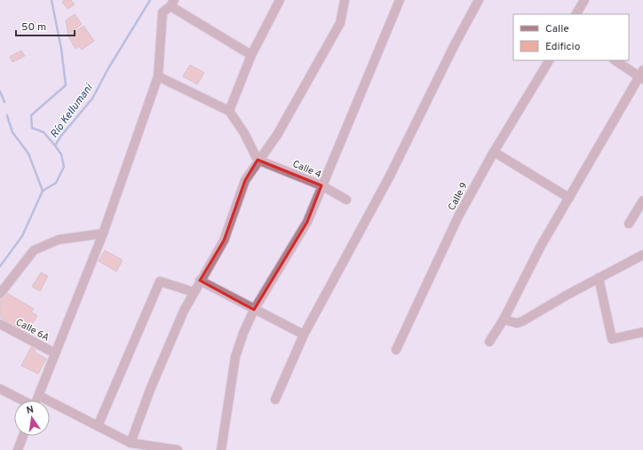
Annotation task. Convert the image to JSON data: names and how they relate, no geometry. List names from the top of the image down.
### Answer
{
  "streets": {
    "street": ["Calle 4", "Calle 9", "Calle 6A"]
  },
  "water": ["Río Kellumani"],
  "legend": ["Calle", "Edificio"],
  "scale_bar": "50 m",
  "north": "top"
}
